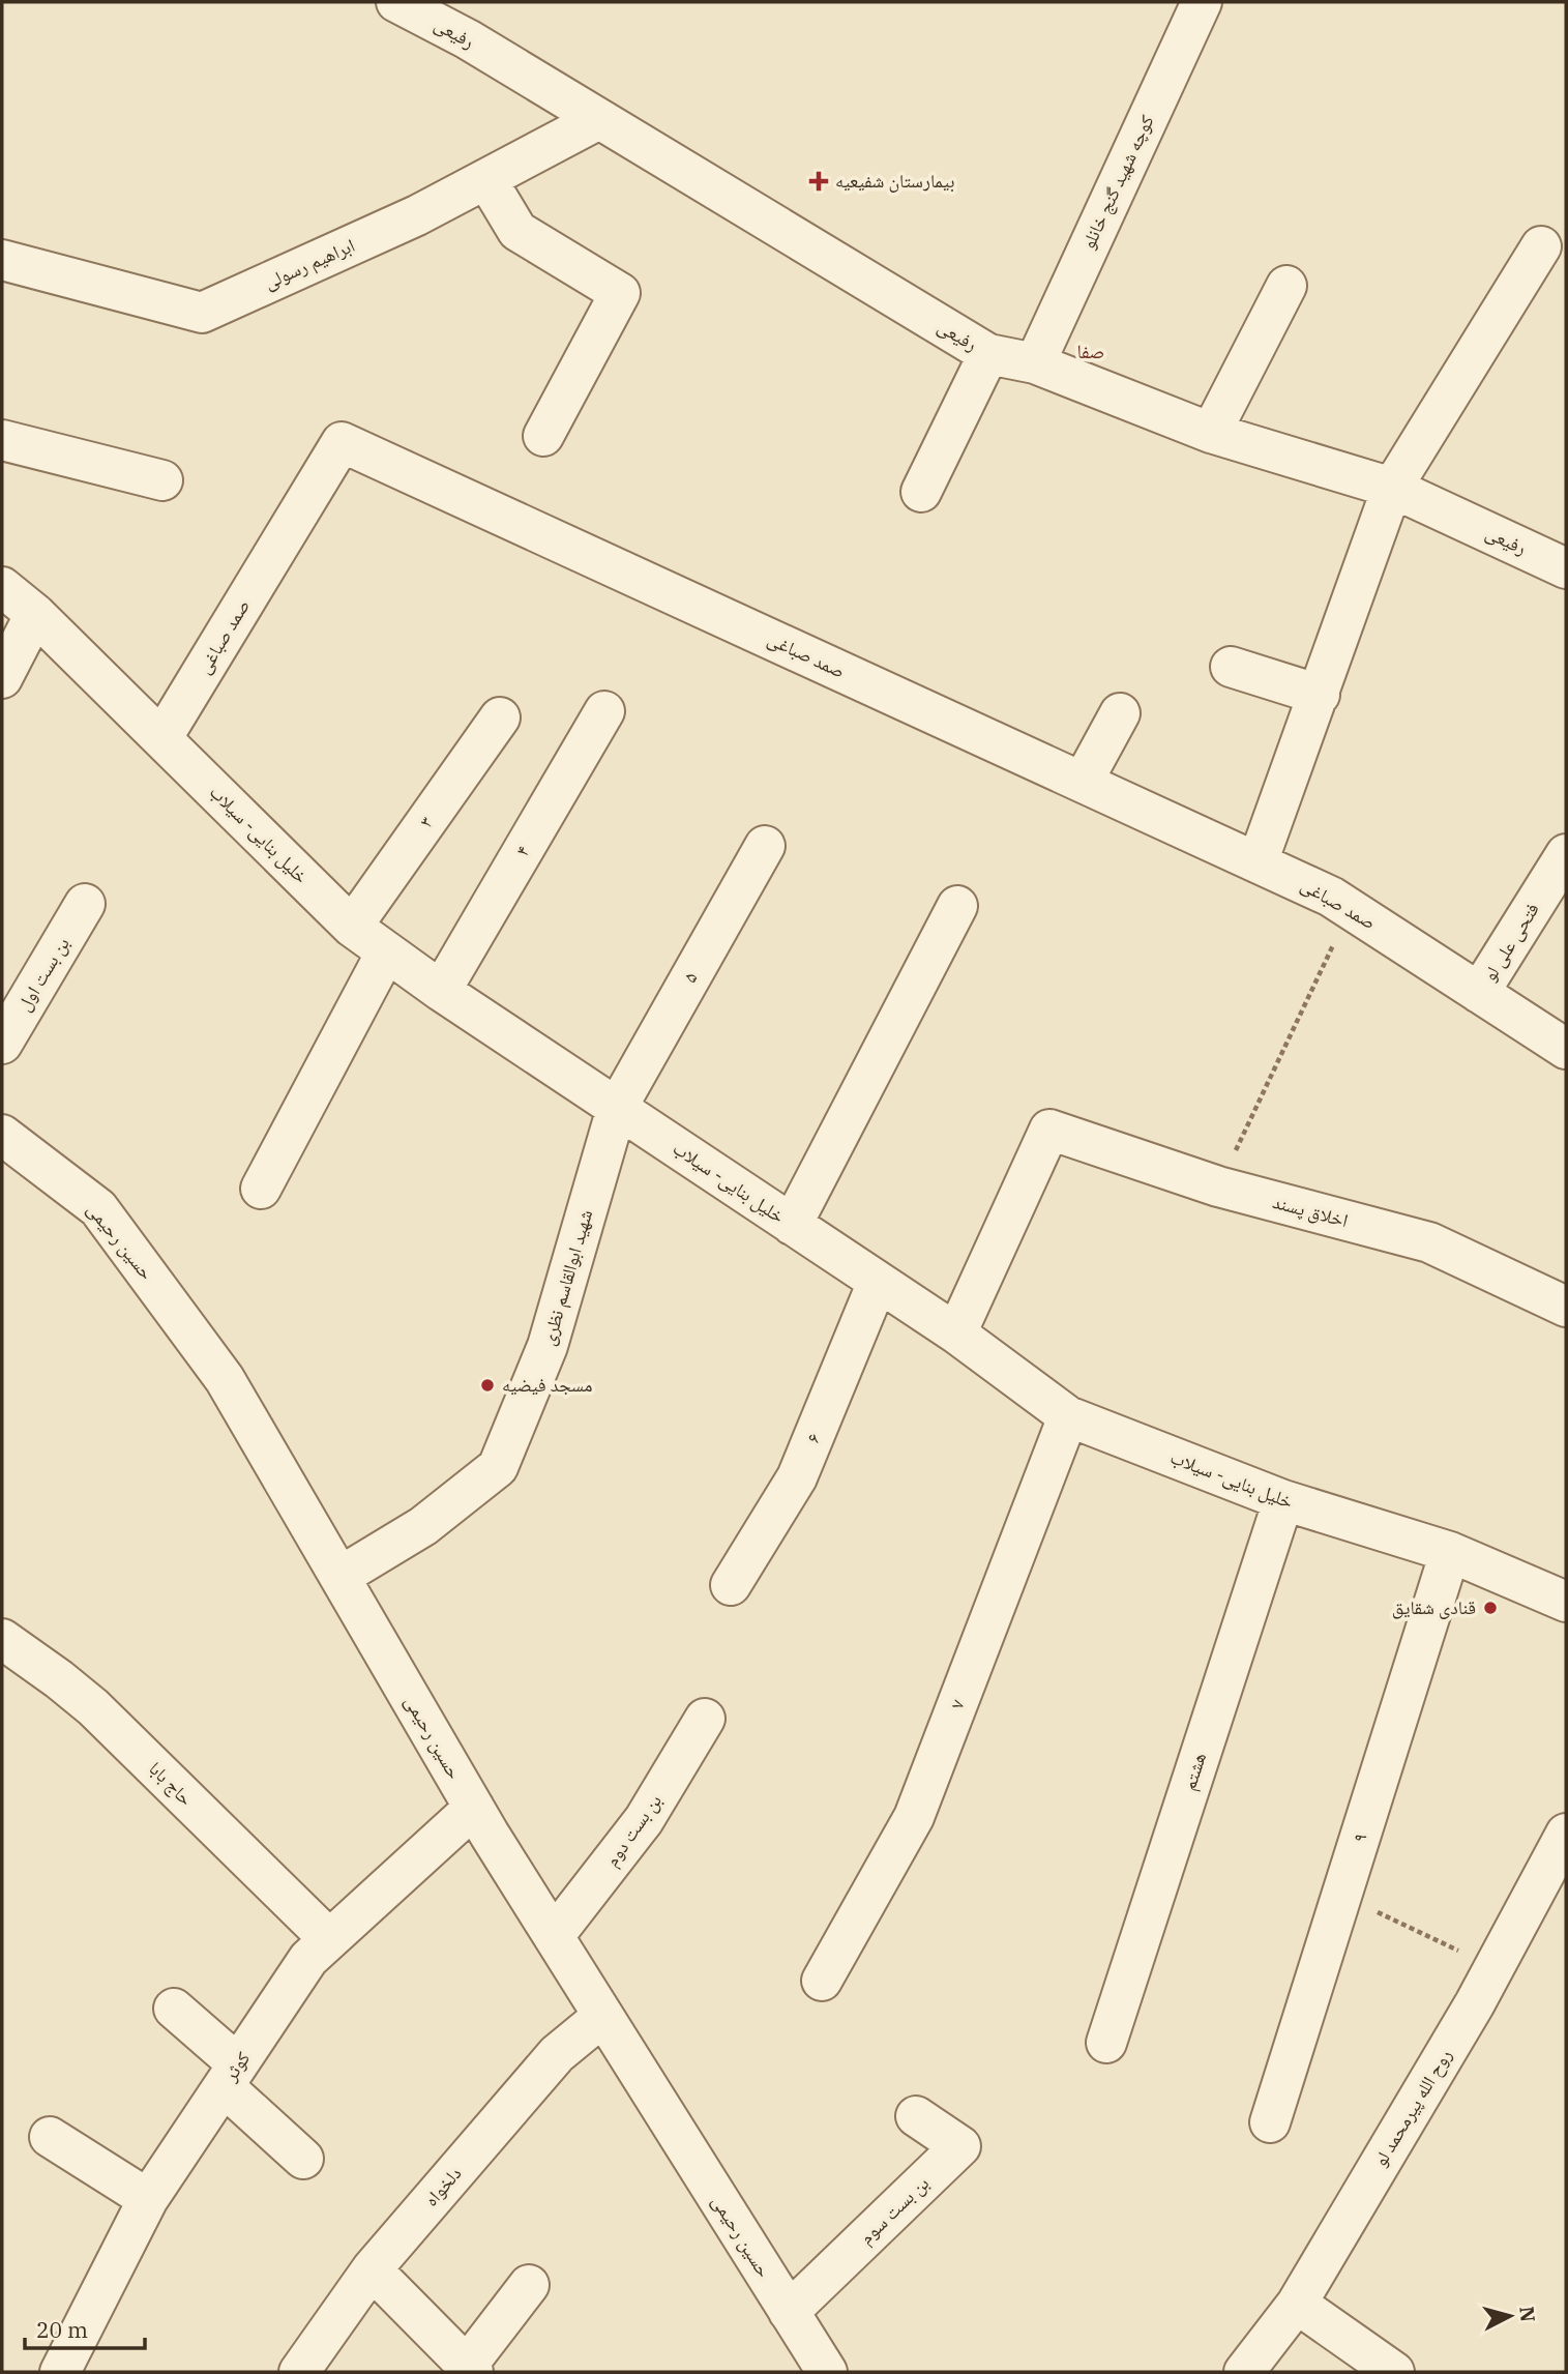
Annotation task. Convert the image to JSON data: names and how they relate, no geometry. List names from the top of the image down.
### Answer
{
  "streets": {
    "street": [
      "رفیعی",
      "کوچه شهید گنج خانلو",
      "ابراهیم رسولی",
      "صمد صباغی",
      "۳",
      "خلیل بنایی- سیلاب",
      "۴",
      "فتحی علی لو",
      "بن بست اول",
      "۵",
      "اخلاق پسند",
      "حسین رحیمی",
      "شهید ابوالقاسم نظری",
      "۶",
      "۷",
      "هشتم",
      "حاج بابا",
      "بن بست دوم",
      "۹",
      "کوثر",
      "روح الله پیرمحمد لو",
      "دلخواه",
      "بن بست سوم"
    ]
  },
  "crossings": [
    ["رفیعی", "کوچه شهید گنج خانلو"],
    ["رفیعی", "ابراهیم رسولی"],
    ["صمد صباغی", "خلیل بنایی- سیلاب"],
    ["صمد صباغی", "فتحی علی لو"],
    ["۳", "خلیل بنایی- سیلاب"],
    ["خلیل بنایی- سیلاب", "۴"],
    ["خلیل بنایی- سیلاب", "۵"],
    ["خلیل بنایی- سیلاب", "اخلاق پسند"],
    ["خلیل بنایی- سیلاب", "شهید ابوالقاسم نظری"],
    ["خلیل بنایی- سیلاب", "۶"],
    ["خلیل بنایی- سیلاب", "۷"],
    ["خلیل بنایی- سیلاب", "هشتم"],
    ["خلیل بنایی- سیلاب", "۹"],
    ["۵", "شهید ابوالقاسم نظری"],
    ["حسین رحیمی", "شهید ابوالقاسم نظری"],
    ["حسین رحیمی", "بن بست دوم"],
    ["حسین رحیمی", "کوثر"],
    ["حسین رحیمی", "دلخواه"],
    ["حسین رحیمی", "بن بست سوم"],
    ["حاج بابا", "کوثر"]
  ],
  "districts": ["صفا"],
  "places": {
    "health": ["بیمارستان شفیعیه"],
    "other": ["مسجد فیضیه", "قنادی شقایق"]
  },
  "scale_bar": "20 m",
  "north": "right"
}
